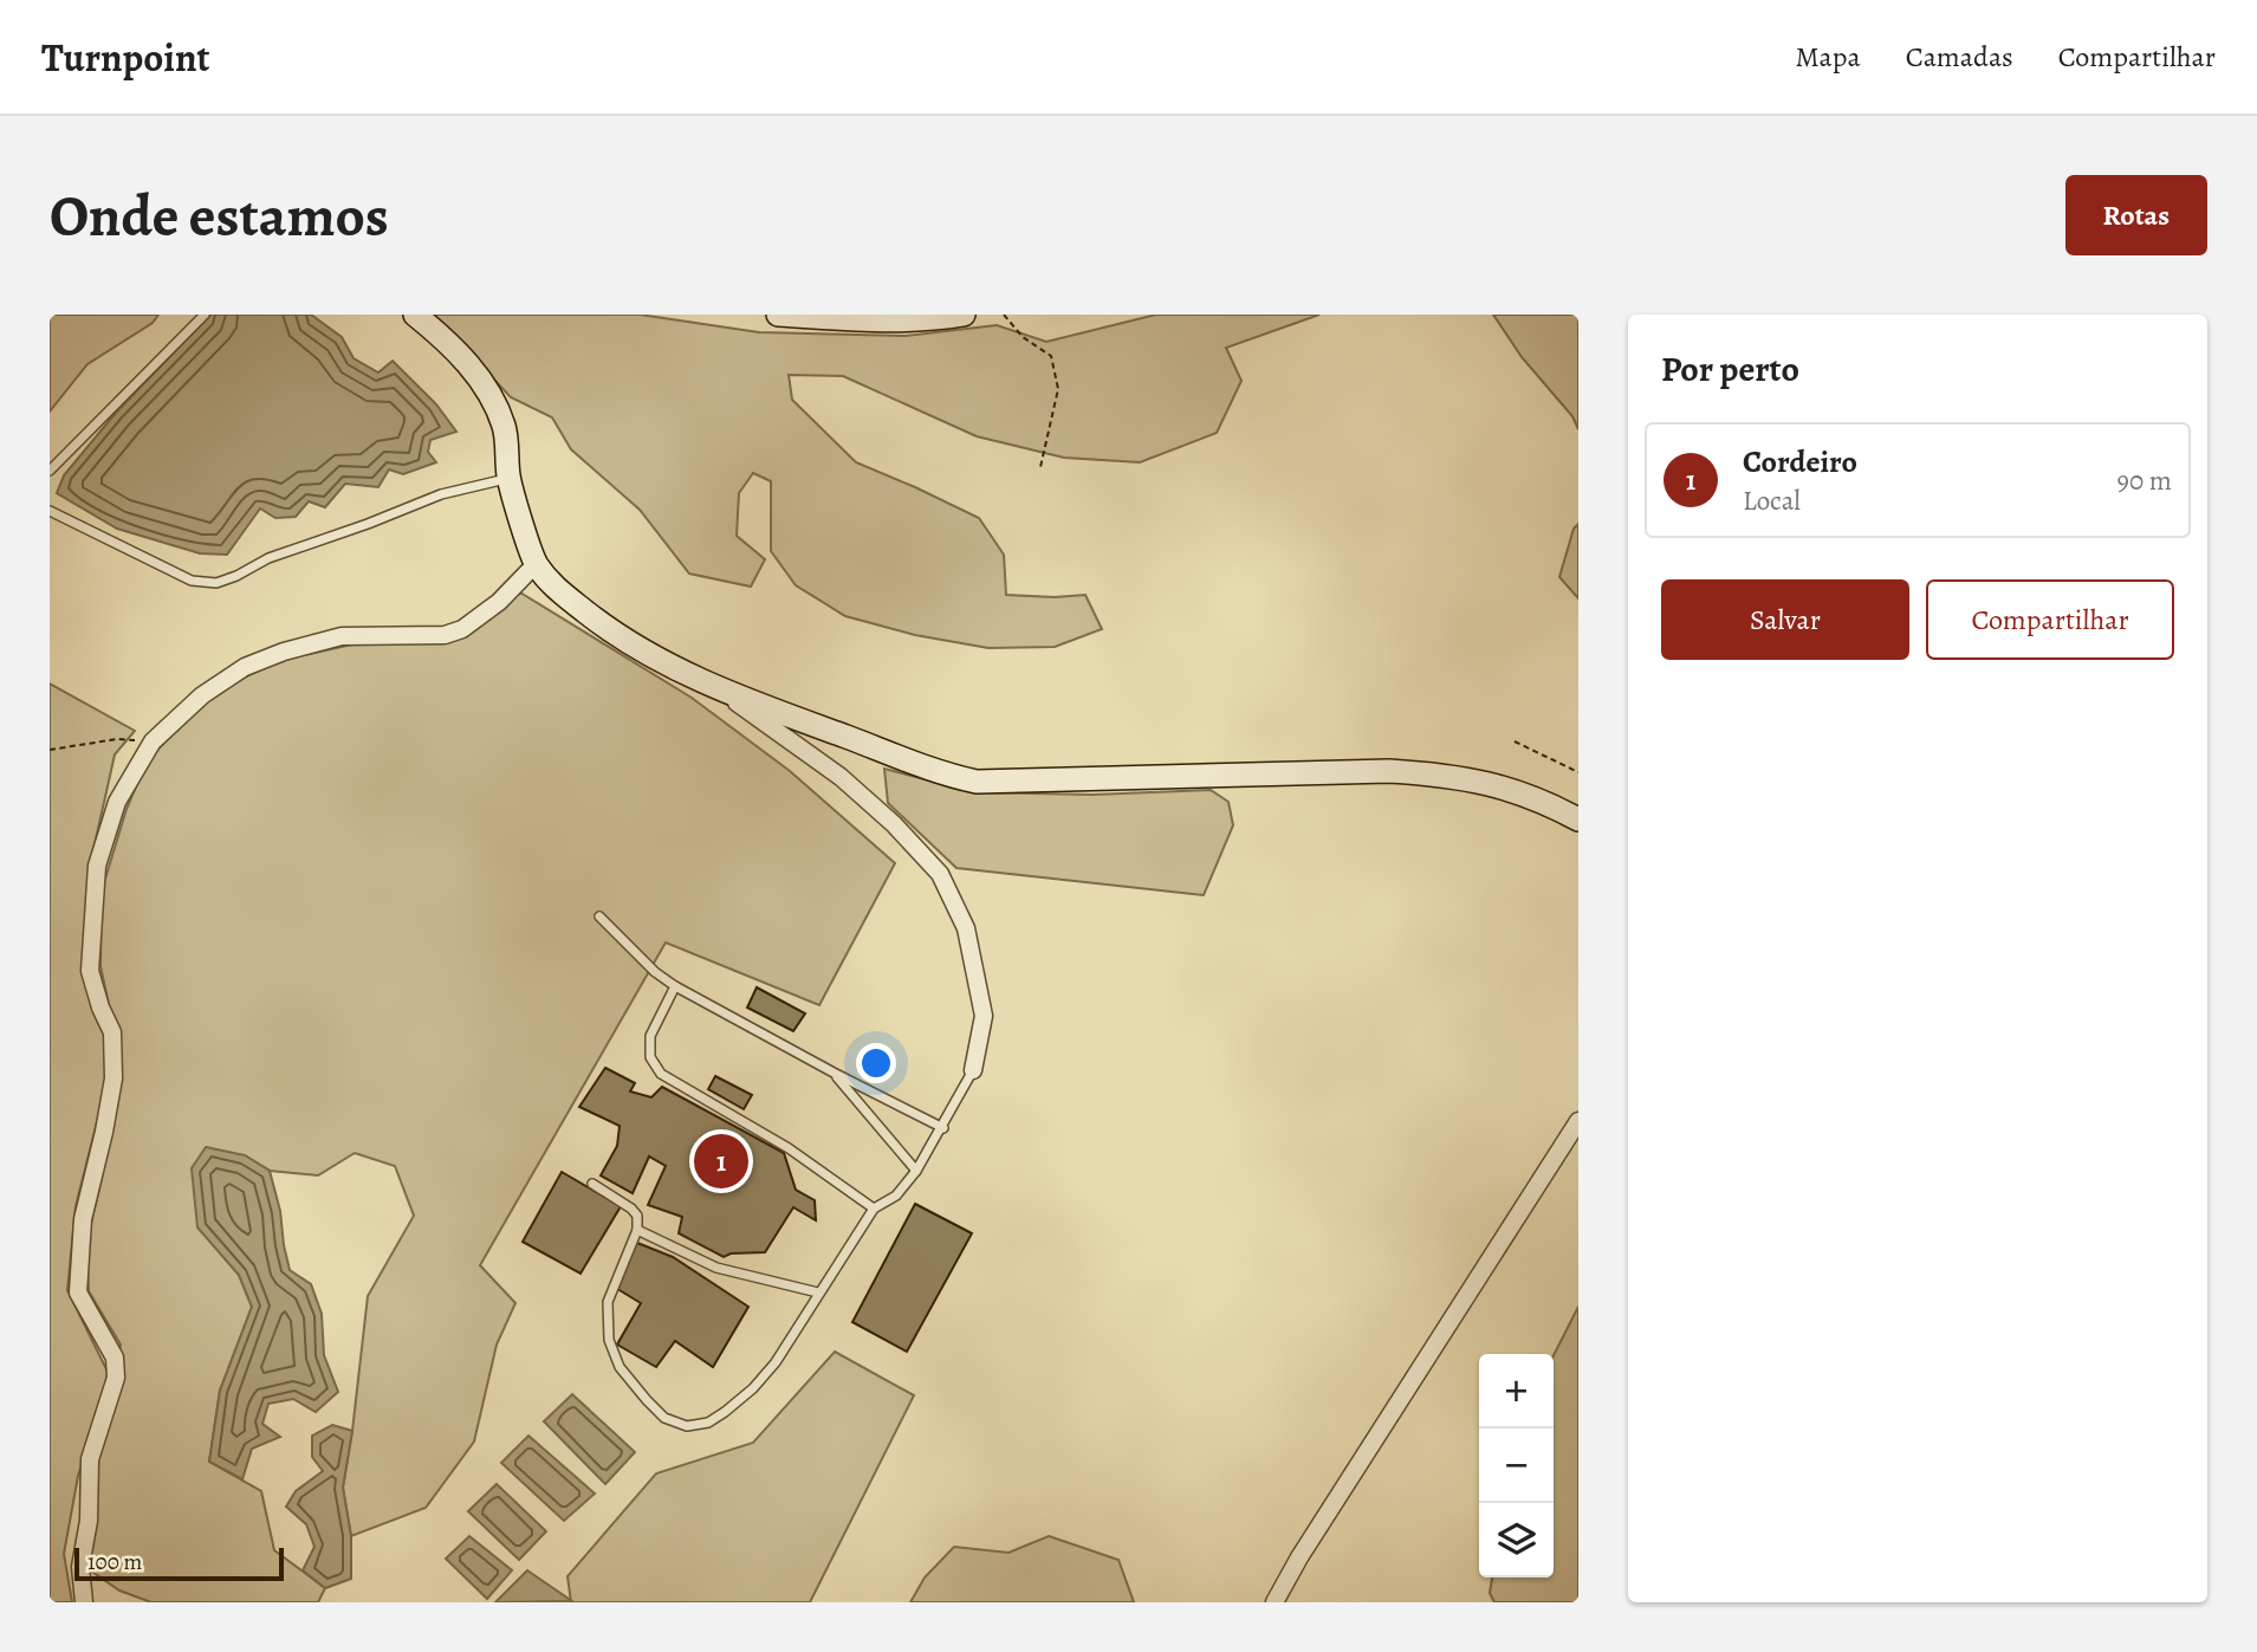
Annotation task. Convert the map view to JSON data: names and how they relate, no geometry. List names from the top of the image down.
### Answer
{
  "scale_bar": "100 m",
  "page": {
    "header": "Turnpoint",
    "nav": ["Mapa", "Camadas", "Compartilhar"],
    "buttons": [
      "Rotas",
      ["Salvar", "Compartilhar"]
    ],
    "title": "Onde estamos",
    "heading": "Por perto",
    "list": [
      {
        "mark": "1",
        "name": "Cordeiro",
        "note": "Local",
        "value": "90 m"
      }
    ],
    "pins": "1",
    "map_buttons": ["+", "−"],
    "scale": "100 m"
  }
}
